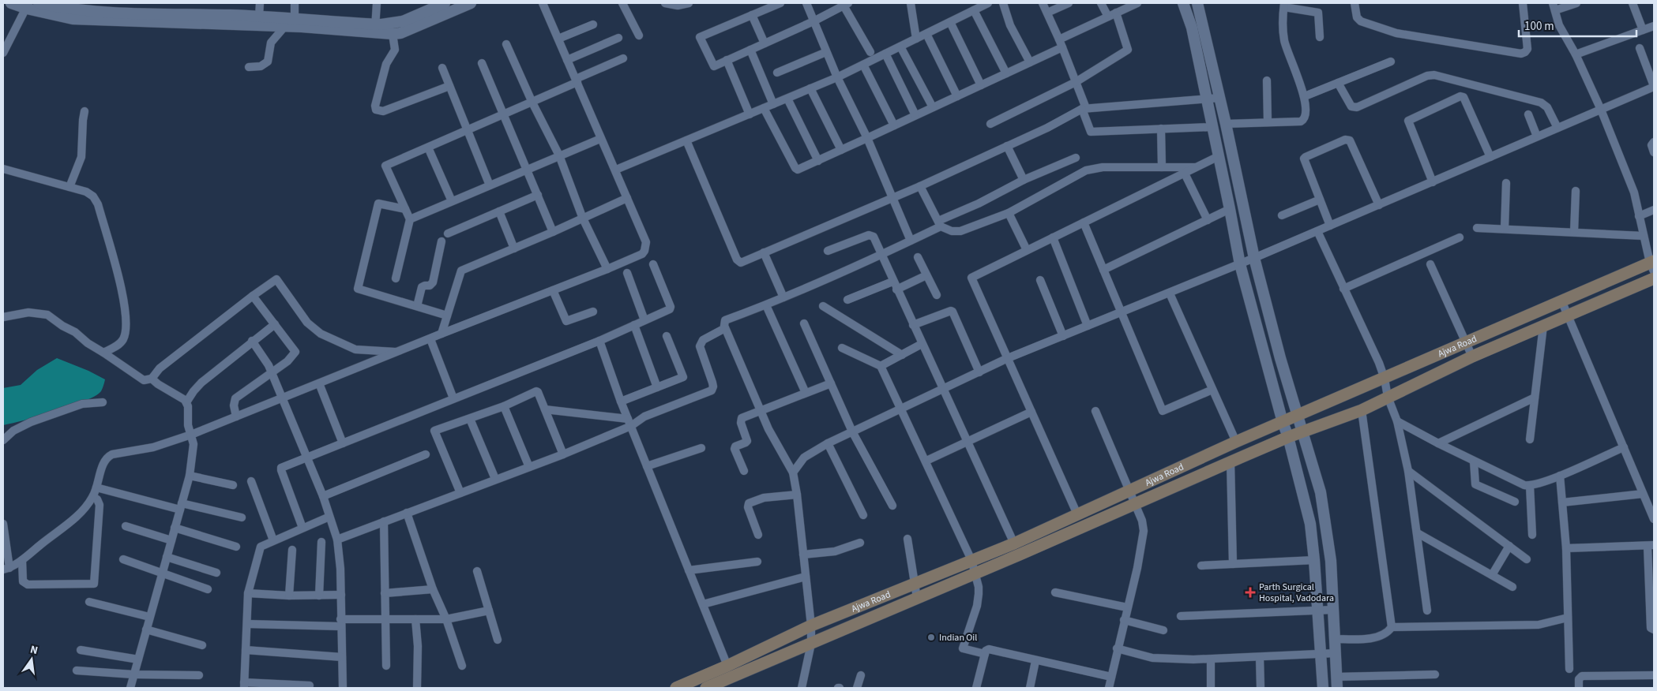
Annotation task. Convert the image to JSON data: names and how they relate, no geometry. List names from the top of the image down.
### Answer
{
  "streets": {
    "main road": ["Ajwa Road"]
  },
  "places": {
    "health": ["Parth Surgical Hospital, Vadodara"],
    "other": ["Indian Oil"]
  },
  "scale_bar": "100 m",
  "north": "top"
}
